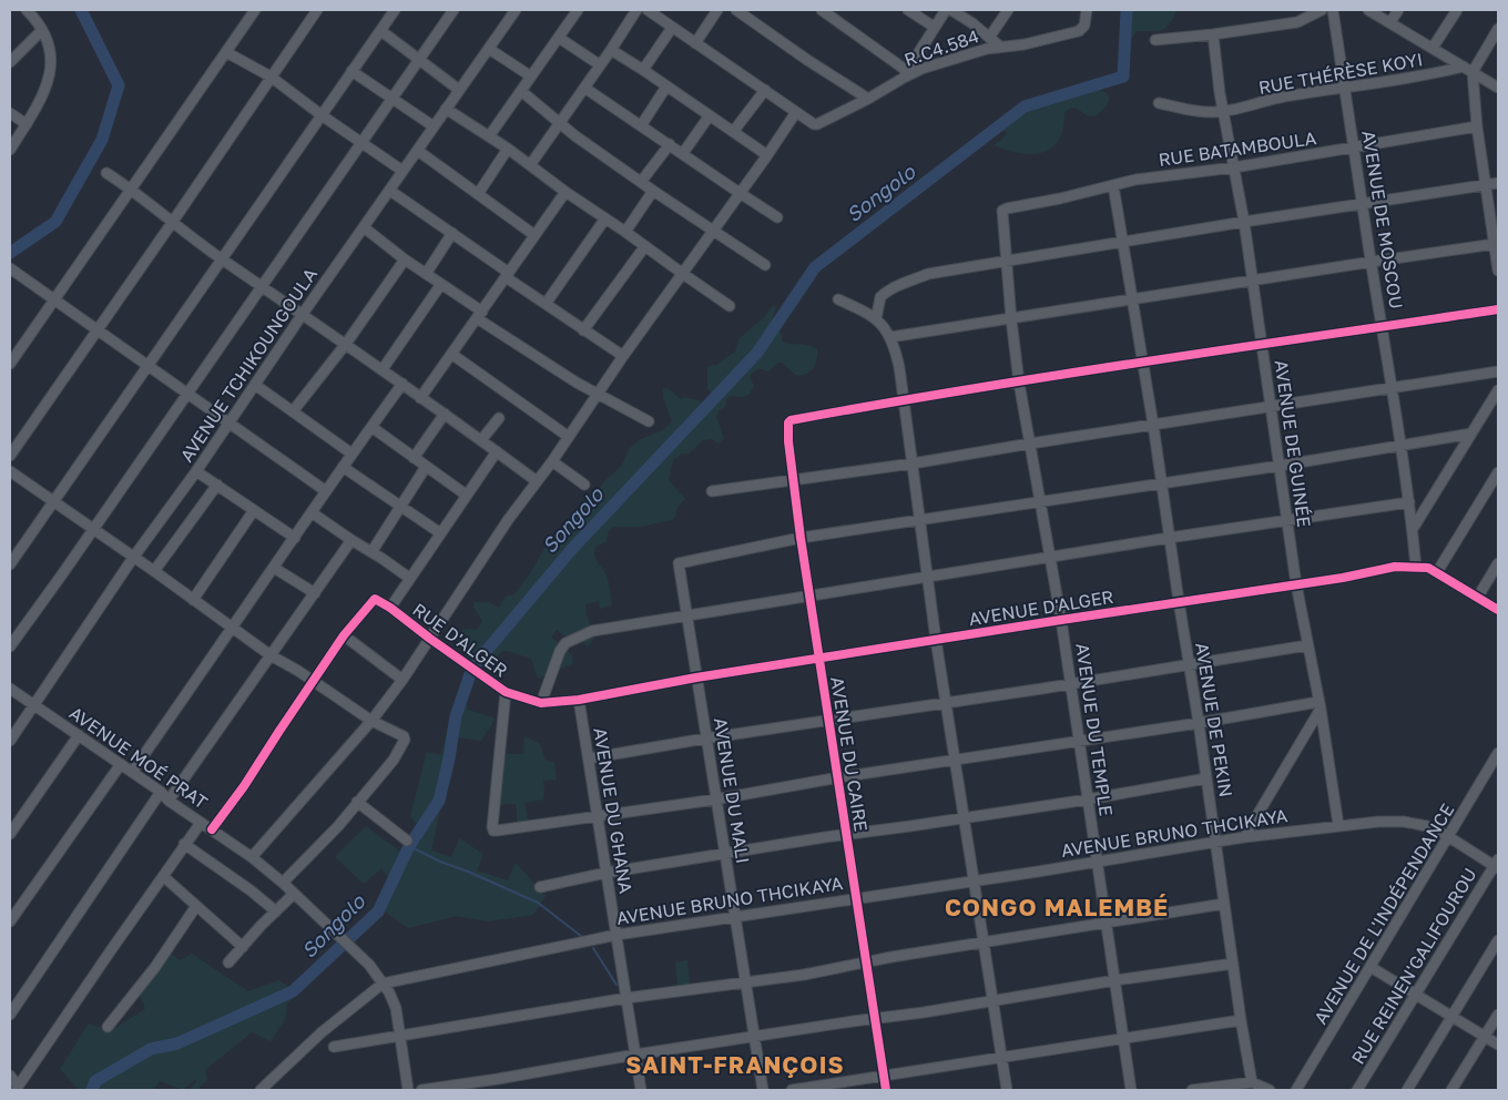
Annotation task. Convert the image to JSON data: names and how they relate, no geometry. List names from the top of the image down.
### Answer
{
  "streets": {
    "street": [
      "R.C4.584",
      "RUE THÉRÈSE KOYI",
      "RUE BATAMBOULA",
      "AVENUE DE MOSCOU",
      "AVENUE TCHIKOUNGOULA",
      "AVENUE DE GUINÉE",
      "AVENUE D'ALGER",
      "RUE D'ALGER",
      "AVENUE DE PEKIN",
      "AVENUE DU TEMPLE",
      "AVENUE DU CAIRE",
      "AVENUE MOÉ PRAT",
      "AVENUE DU MALI",
      "AVENUE DU GHANA",
      "AVENUE BRUNO THCIKAYA",
      "AVENUE DE L'INDÉPENDANCE",
      "RUE REINEN'GALIFOUROU"
    ]
  },
  "crossings": [
    ["RUE THÉRÈSE KOYI", "AVENUE DE MOSCOU"],
    ["RUE THÉRÈSE KOYI", "AVENUE DE GUINÉE"],
    ["RUE BATAMBOULA", "AVENUE DE MOSCOU"],
    ["RUE BATAMBOULA", "AVENUE DE GUINÉE"],
    ["RUE BATAMBOULA", "AVENUE DE PEKIN"],
    ["RUE BATAMBOULA", "AVENUE DU TEMPLE"],
    ["AVENUE DE MOSCOU", "AVENUE D'ALGER"],
    ["AVENUE TCHIKOUNGOULA", "AVENUE MOÉ PRAT"],
    ["AVENUE DE GUINÉE", "AVENUE D'ALGER"],
    ["AVENUE DE GUINÉE", "AVENUE BRUNO THCIKAYA"],
    ["AVENUE D'ALGER", "RUE D'ALGER"],
    ["AVENUE D'ALGER", "AVENUE DE PEKIN"],
    ["AVENUE D'ALGER", "AVENUE DU TEMPLE"],
    ["AVENUE D'ALGER", "AVENUE DU CAIRE"],
    ["AVENUE D'ALGER", "AVENUE DU MALI"],
    ["AVENUE D'ALGER", "AVENUE DU GHANA"],
    ["RUE D'ALGER", "AVENUE DU GHANA"],
    ["AVENUE DE PEKIN", "AVENUE BRUNO THCIKAYA"],
    ["AVENUE DU TEMPLE", "AVENUE BRUNO THCIKAYA"],
    ["AVENUE DU CAIRE", "AVENUE DU MALI"],
    ["AVENUE DU CAIRE", "AVENUE BRUNO THCIKAYA"],
    ["AVENUE MOÉ PRAT", "AVENUE BRUNO THCIKAYA"],
    ["AVENUE DU MALI", "AVENUE BRUNO THCIKAYA"],
    ["AVENUE DU GHANA", "AVENUE BRUNO THCIKAYA"],
    ["AVENUE BRUNO THCIKAYA", "AVENUE DE L'INDÉPENDANCE"],
    ["AVENUE BRUNO THCIKAYA", "RUE REINEN'GALIFOUROU"]
  ],
  "districts": ["CONGO MALEMBÉ", "SAINT-FRANÇOIS"],
  "water": ["Songolo"]
}
